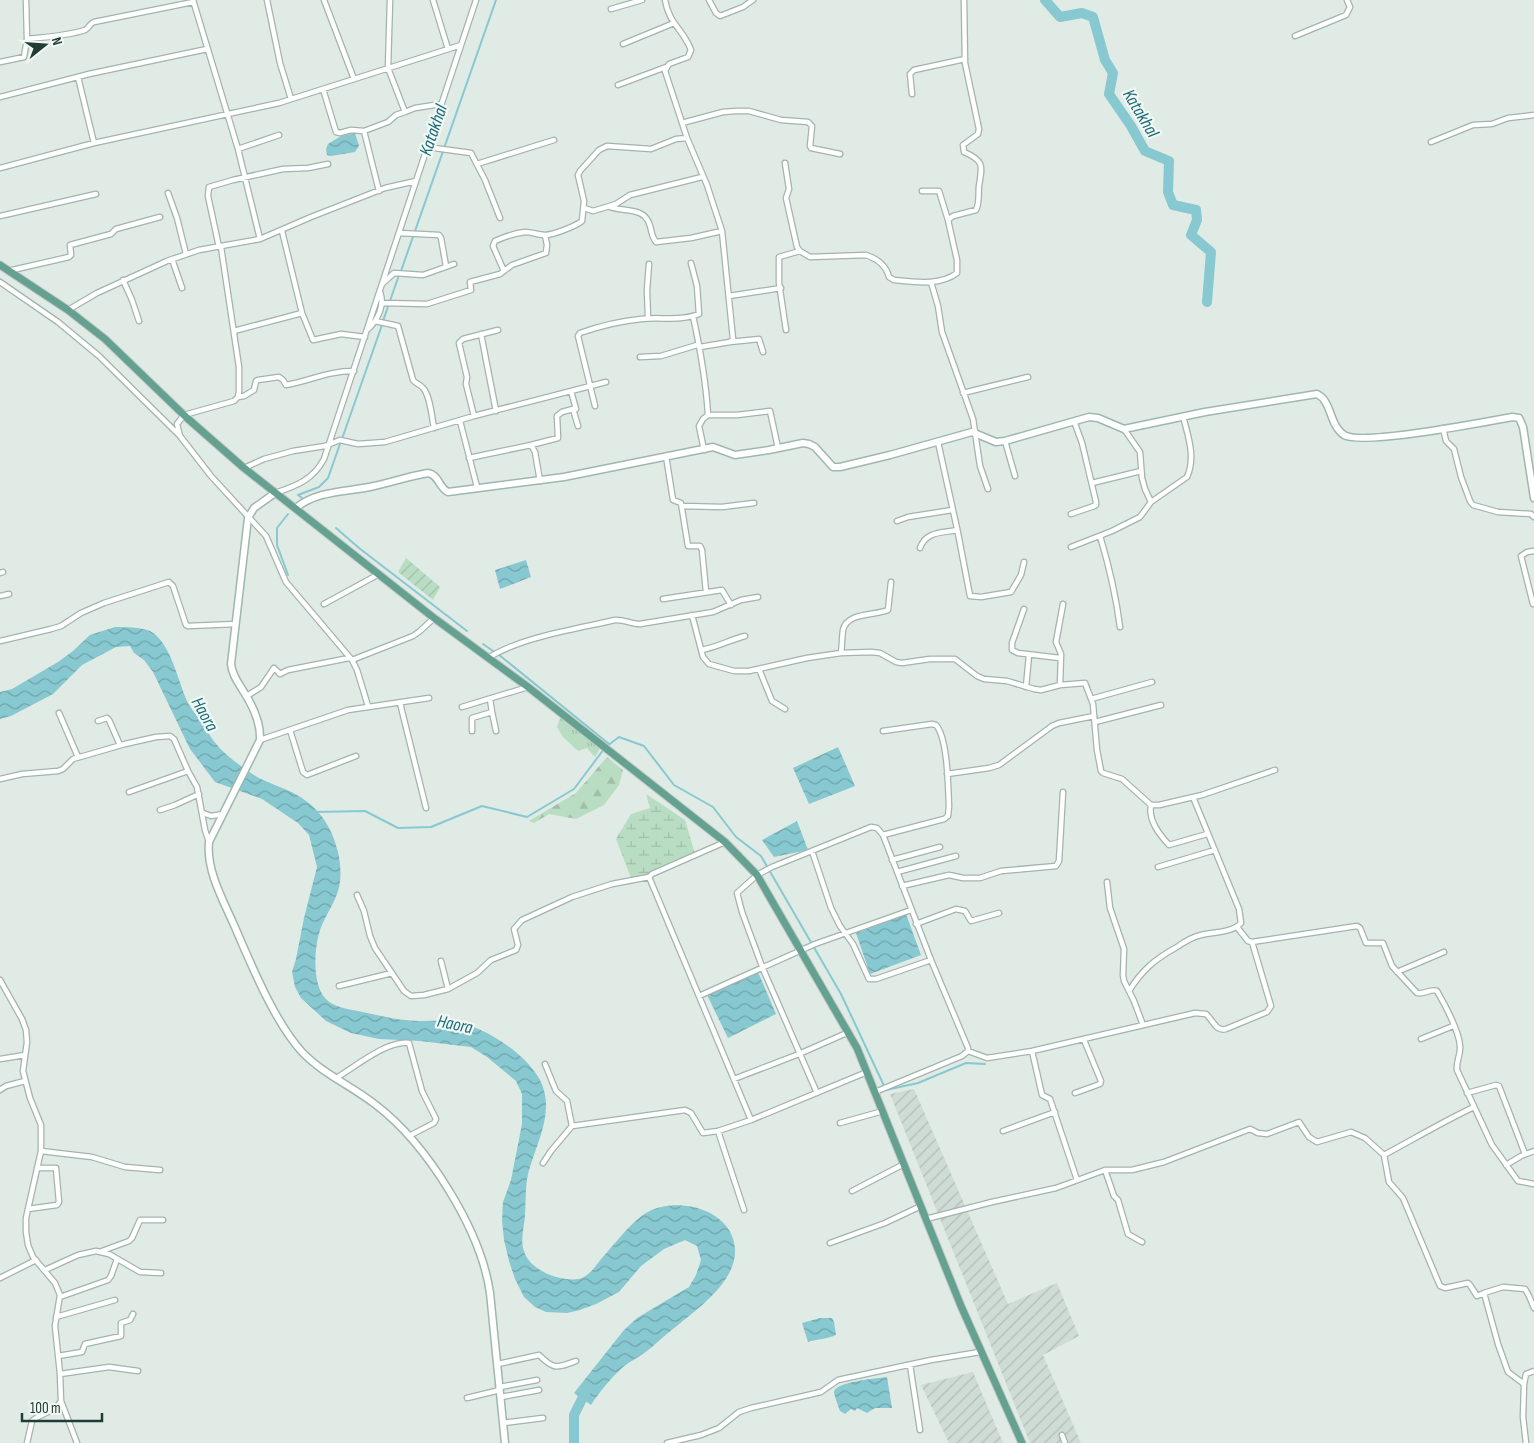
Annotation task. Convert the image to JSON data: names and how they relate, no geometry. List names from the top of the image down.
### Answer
{
  "water": ["Katakhal", "Haora"],
  "scale_bar": "100 m",
  "north": "right"
}
